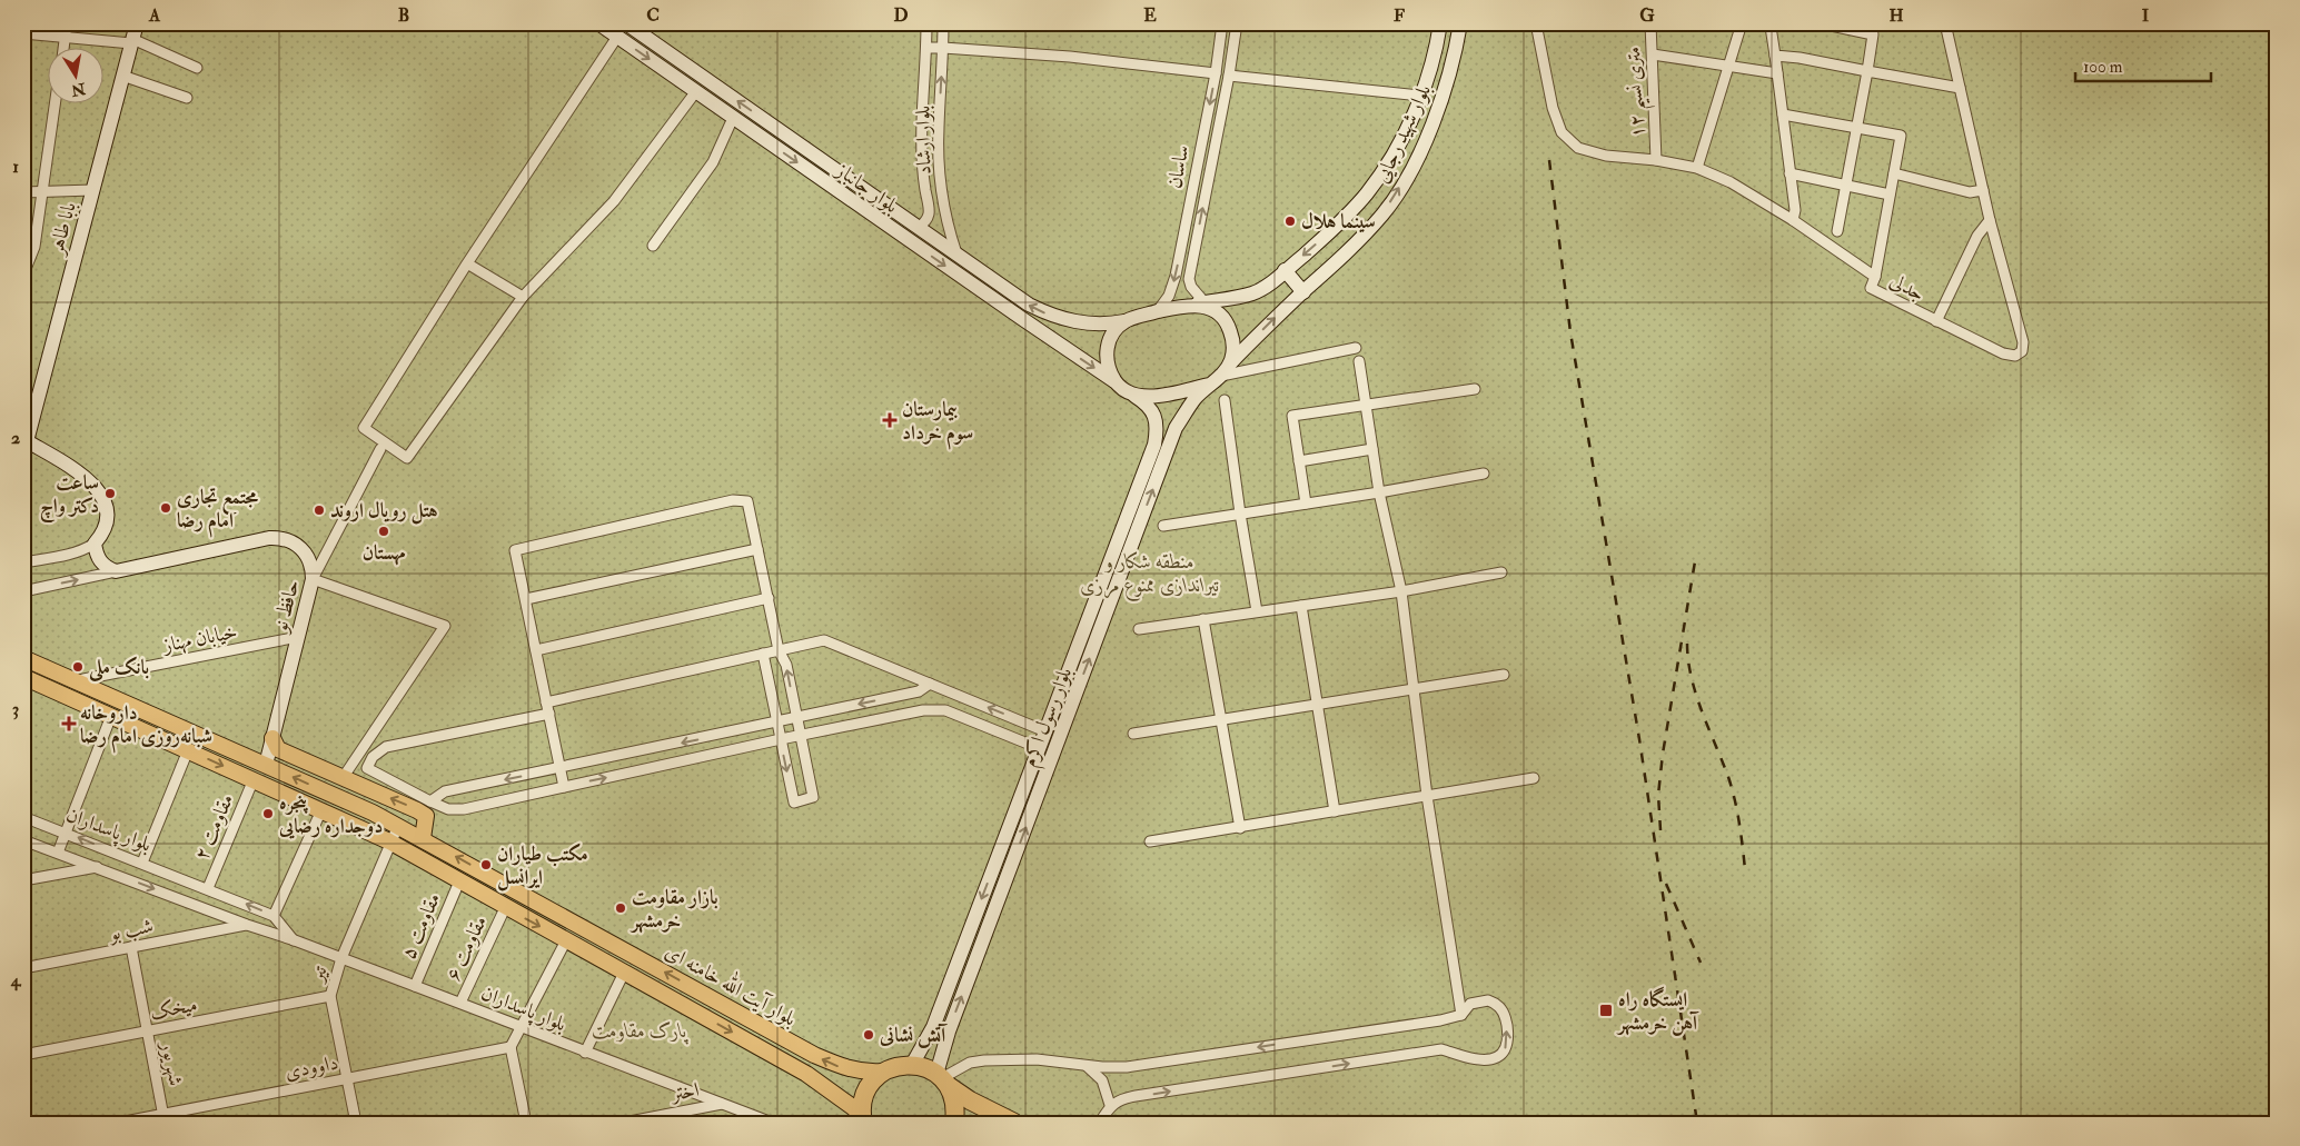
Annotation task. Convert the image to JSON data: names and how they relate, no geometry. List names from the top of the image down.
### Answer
{
  "streets": {
    "main road": [
      "بلوار شهید رجایی",
      "بلوار جانباز",
      "بابا طاهر",
      "حافظ نو",
      "بلوار رسول اکرم",
      "بلوار آیت الله خامنه ای"
    ],
    "street": [
      "۱۲ متری نسیم",
      "بلوار ارشاد",
      "ساسان",
      "جدلی",
      "خیابان مهناز",
      "مقاومت ۲",
      "بلوار پاسداران",
      "مقاومت ۵",
      "شب بو",
      "مقاومت ۶",
      "تیر",
      "میخک",
      "شهریور",
      "داوودی",
      "اختر"
    ]
  },
  "crossings": [
    ["۱۲ متری نسیم", "جدلی"],
    ["بلوار شهید رجایی", "ساسان"],
    ["بلوار شهید رجایی", "بلوار جانباز"],
    ["بلوار شهید رجایی", "بلوار رسول اکرم"],
    ["بلوار ارشاد", "بلوار جانباز"],
    ["ساسان", "بلوار جانباز"],
    ["ساسان", "بلوار رسول اکرم"],
    ["بلوار جانباز", "بلوار رسول اکرم"],
    ["حافظ نو", "خیابان مهناز"],
    ["حافظ نو", "بلوار آیت الله خامنه ای"],
    ["خیابان مهناز", "بلوار آیت الله خامنه ای"],
    ["مقاومت ۲", "بلوار پاسداران"],
    ["مقاومت ۲", "بلوار آیت الله خامنه ای"],
    ["بلوار پاسداران", "مقاومت ۵"],
    ["بلوار پاسداران", "شب بو"],
    ["بلوار پاسداران", "مقاومت ۶"],
    ["بلوار پاسداران", "تیر"],
    ["بلوار پاسداران", "اختر"],
    ["مقاومت ۵", "بلوار آیت الله خامنه ای"],
    ["شب بو", "شهریور"],
    ["مقاومت ۶", "بلوار آیت الله خامنه ای"],
    ["تیر", "بلوار آیت الله خامنه ای"],
    ["تیر", "میخک"],
    ["تیر", "داوودی"],
    ["میخک", "شهریور"],
    ["شهریور", "داوودی"]
  ],
  "parks": ["منطقه شکار و تیراندازی ممنوع مرزی", "پارک مقاومت"],
  "places": {
    "other": [
      "سینما هلال",
      "ساعت دکتر واچ",
      "مجتمع تجاری امام رضا",
      "هتل رویال اروند",
      "مهستان",
      "بانک ملی",
      "پنجره دوجداره رضایی",
      "مكتب طياران ايرانسل",
      "بازار مقاومت خرمشهر",
      "آتش نشانی"
    ],
    "health": ["بیمارستان سوم خرداد", "داروخانه شبانه‌روزی امام رضا"],
    "transit": ["ایستگاه راه آهن خرمشهر"]
  },
  "scale_bar": "100 m",
  "north": "bottom",
  "grid": {
    "columns": [
      "A",
      "B",
      "C",
      "D",
      "E",
      "F",
      "G",
      "H",
      "I"
    ],
    "rows": [
      "1",
      "2",
      "3",
      "4"
    ]
  }
}
